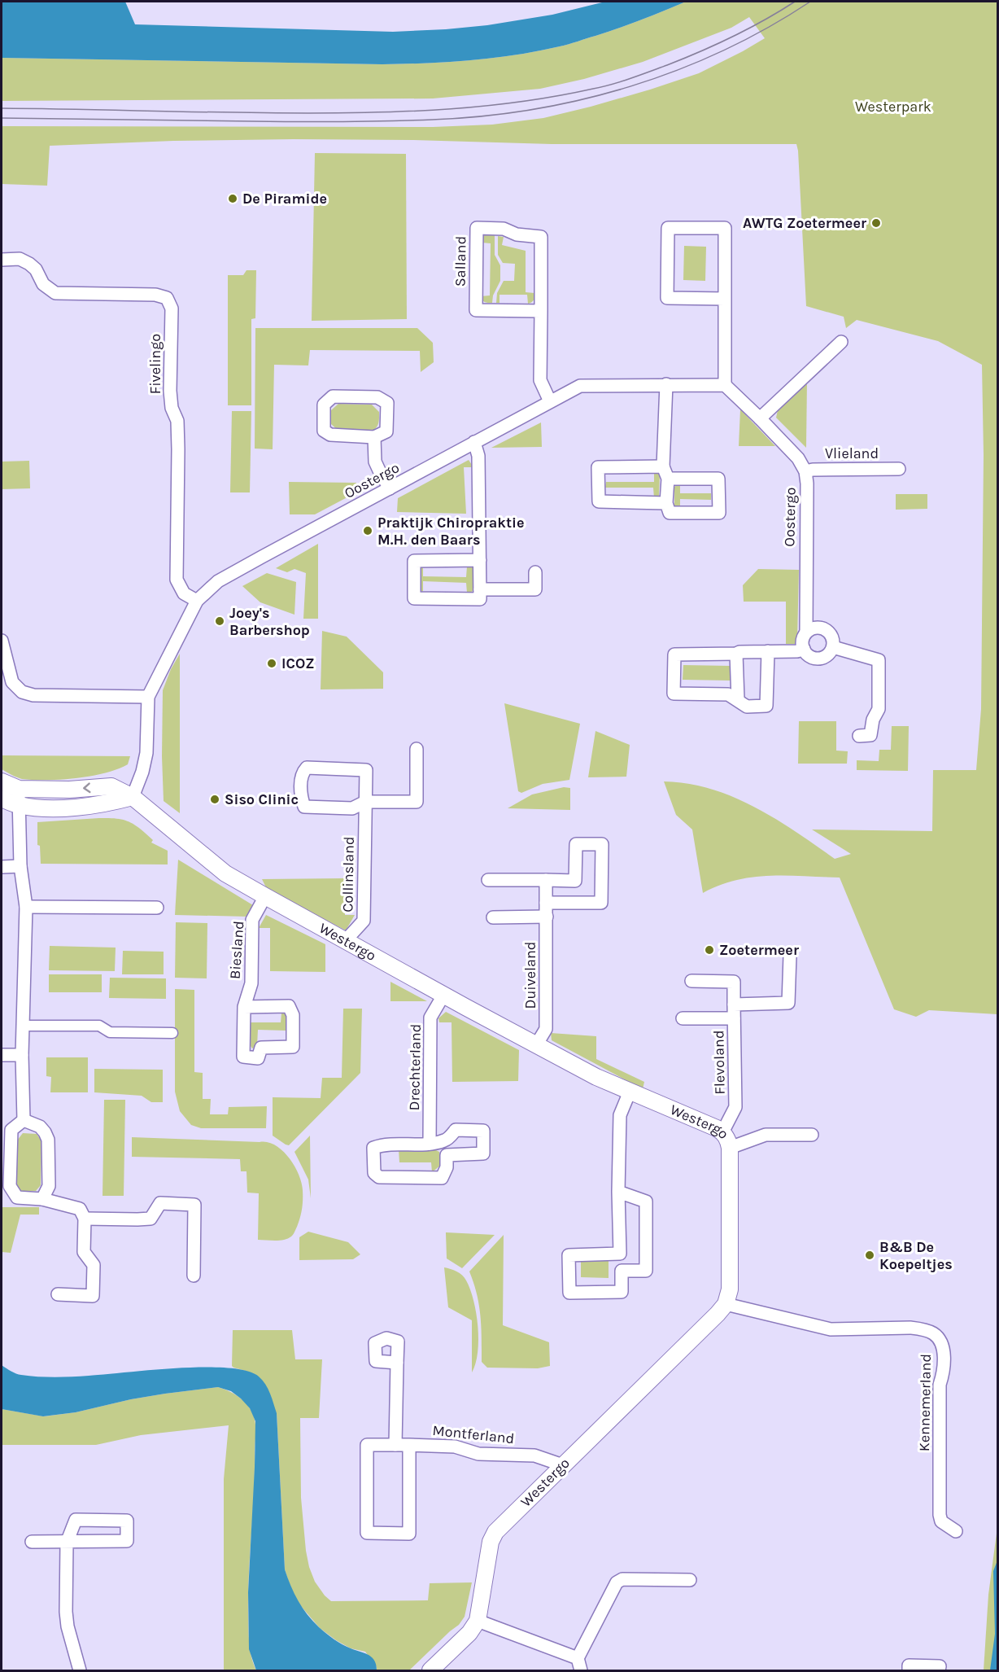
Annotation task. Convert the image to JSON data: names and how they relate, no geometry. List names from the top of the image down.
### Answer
{
  "streets": {
    "street": [
      "Salland",
      "Fivelingo",
      "Vlieland",
      "Oostergo",
      "Collinsland",
      "Westergo",
      "Biesland",
      "Duiveland",
      "Flevoland",
      "Drechterland",
      "Kennemerland",
      "Montferland"
    ]
  },
  "crossings": [
    ["Salland", "Oostergo"],
    ["Fivelingo", "Oostergo"],
    ["Vlieland", "Oostergo"],
    ["Oostergo", "Westergo"],
    ["Collinsland", "Westergo"],
    ["Westergo", "Biesland"],
    ["Westergo", "Duiveland"],
    ["Westergo", "Flevoland"],
    ["Westergo", "Drechterland"],
    ["Westergo", "Kennemerland"],
    ["Westergo", "Montferland"]
  ],
  "parks": ["Westerpark"],
  "places": [
    "De Piramide",
    "AWTG Zoetermeer",
    "Praktijk Chiropraktie M.H. den Baars",
    "Joey's Barbershop",
    "ICOZ",
    "Siso Clinic",
    "Zoetermeer",
    "B&B De Koepeltjes"
  ]
}
